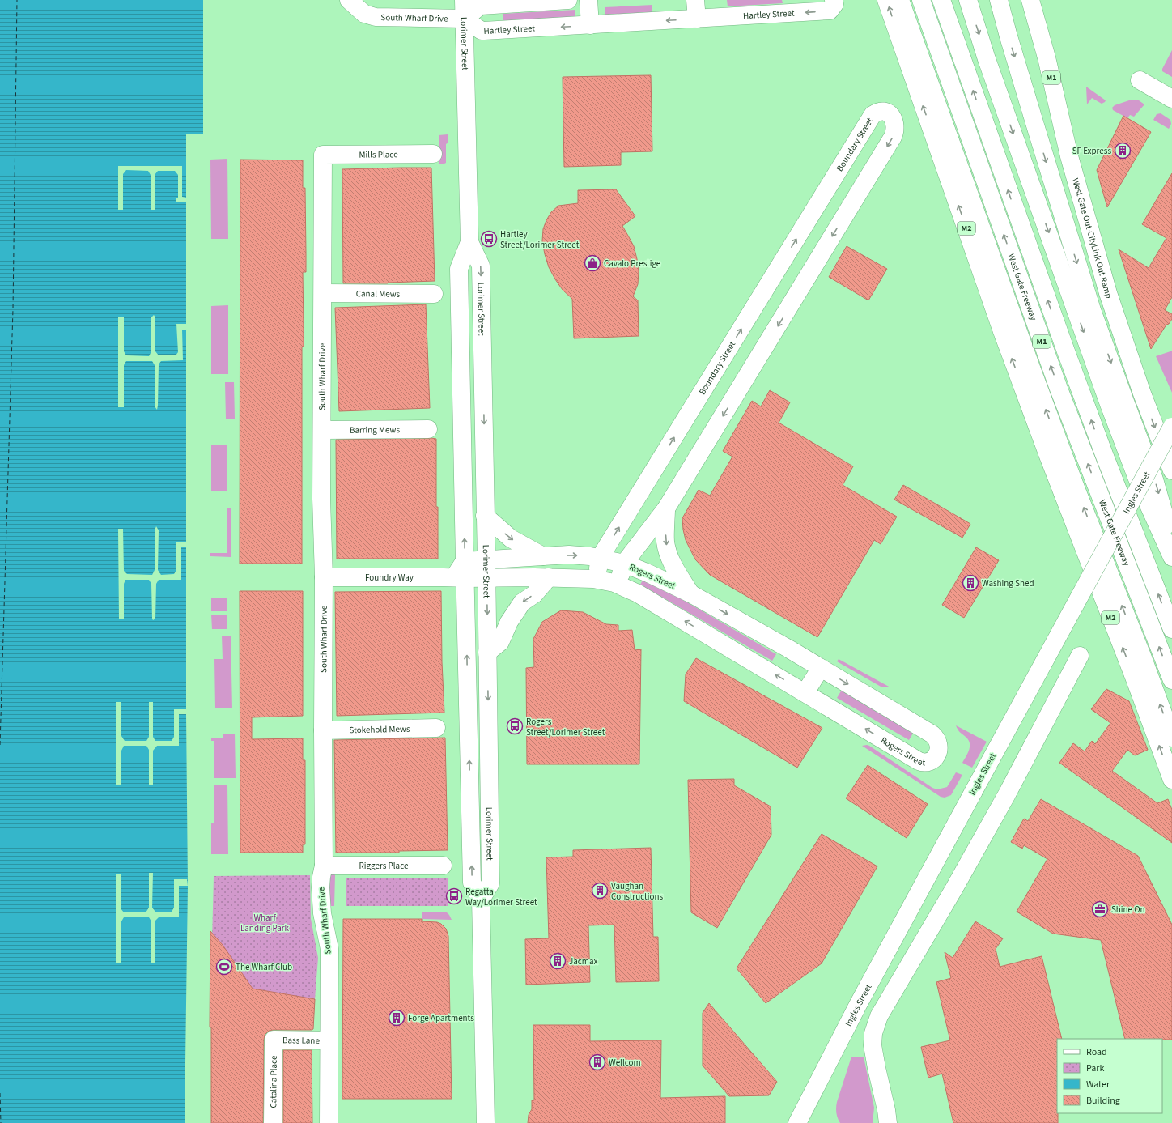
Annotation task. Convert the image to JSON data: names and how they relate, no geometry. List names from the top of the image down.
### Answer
{
  "streets": {
    "main road": [
      "Hartley Street",
      "South Wharf Drive",
      "Lorimer Street",
      "M1",
      "Boundary Street",
      "Mills Place",
      "M2",
      "West Gate Out-CityLink Out Ramp",
      "West Gate Freeway",
      "Canal Mews",
      "Barring Mews",
      "Ingles Street",
      "Rogers Street",
      "Foundry Way",
      "Stokehold Mews",
      "Riggers Place",
      "Bass Lane",
      "Catalina Place"
    ]
  },
  "crossings": [
    ["Hartley Street", "South Wharf Drive"],
    ["Hartley Street", "Lorimer Street"],
    ["South Wharf Drive", "Lorimer Street"],
    ["South Wharf Drive", "Mills Place"],
    ["South Wharf Drive", "Canal Mews"],
    ["South Wharf Drive", "Barring Mews"],
    ["South Wharf Drive", "Foundry Way"],
    ["South Wharf Drive", "Stokehold Mews"],
    ["South Wharf Drive", "Riggers Place"],
    ["South Wharf Drive", "Bass Lane"],
    ["Lorimer Street", "Rogers Street"],
    ["Lorimer Street", "Foundry Way"],
    ["Boundary Street", "Rogers Street"],
    ["Rogers Street", "Foundry Way"],
    ["Bass Lane", "Catalina Place"]
  ],
  "one_way": ["Hartley Street"],
  "parks": ["Wharf Landing Park"],
  "places": {
    "building": [
      "SF Express",
      "Washing Shed",
      "Vaughan Constructions",
      "Jacmax",
      "Forge Apartments",
      "Wellcom"
    ],
    "bus stop": ["Hartley Street/Lorimer Street", "Rogers Street/Lorimer Street", "Regatta Way/Lorimer Street"],
    "shop": ["Cavalo Prestige"],
    "office": ["Shine On"],
    "sports": ["The Wharf Club"]
  },
  "legend": [
    "Road",
    "Park",
    "Water",
    "Building"
  ]
}
